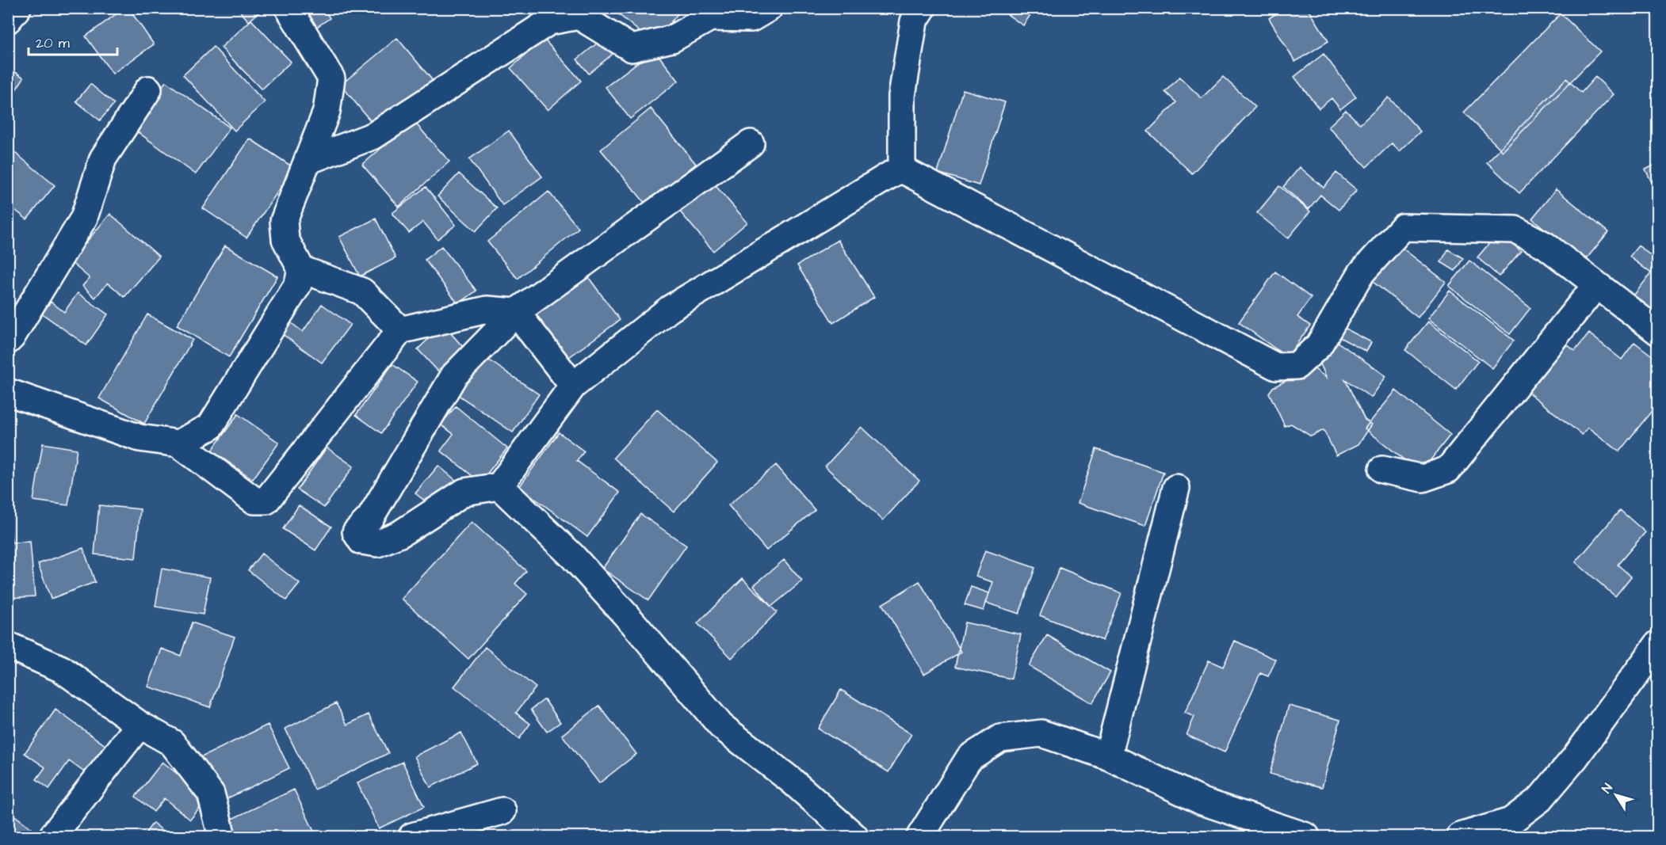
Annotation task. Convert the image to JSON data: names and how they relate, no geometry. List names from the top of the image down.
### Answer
{
  "scale_bar": "20 m",
  "north": "top left"
}
